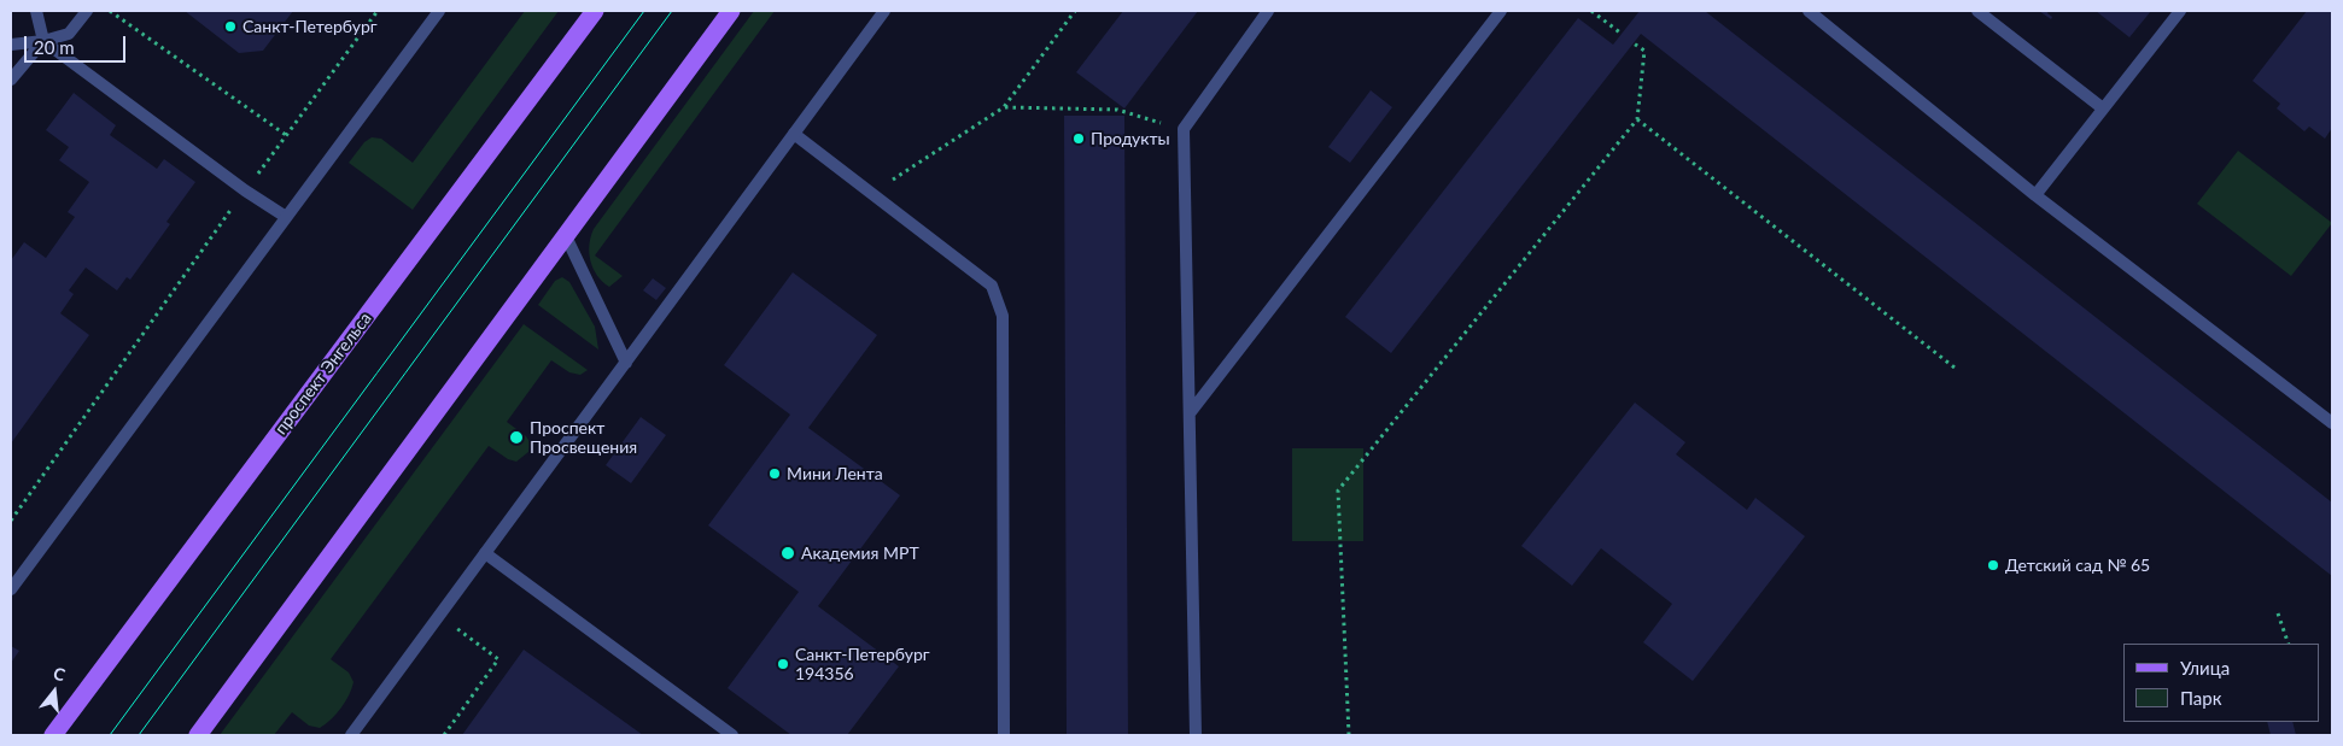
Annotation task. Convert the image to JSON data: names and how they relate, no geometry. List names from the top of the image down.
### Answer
{
  "streets": {
    "main road": ["проспект Энгельса"]
  },
  "places": [
    "Санкт-Петербург",
    "Продукты",
    "Проспект Просвещения",
    "Мини Лента",
    "Академия МРТ",
    "Детский сад № 65",
    "Санкт-Петербург 194356"
  ],
  "legend": ["Улица", "Парк"],
  "scale_bar": "20 m",
  "north": "top"
}
